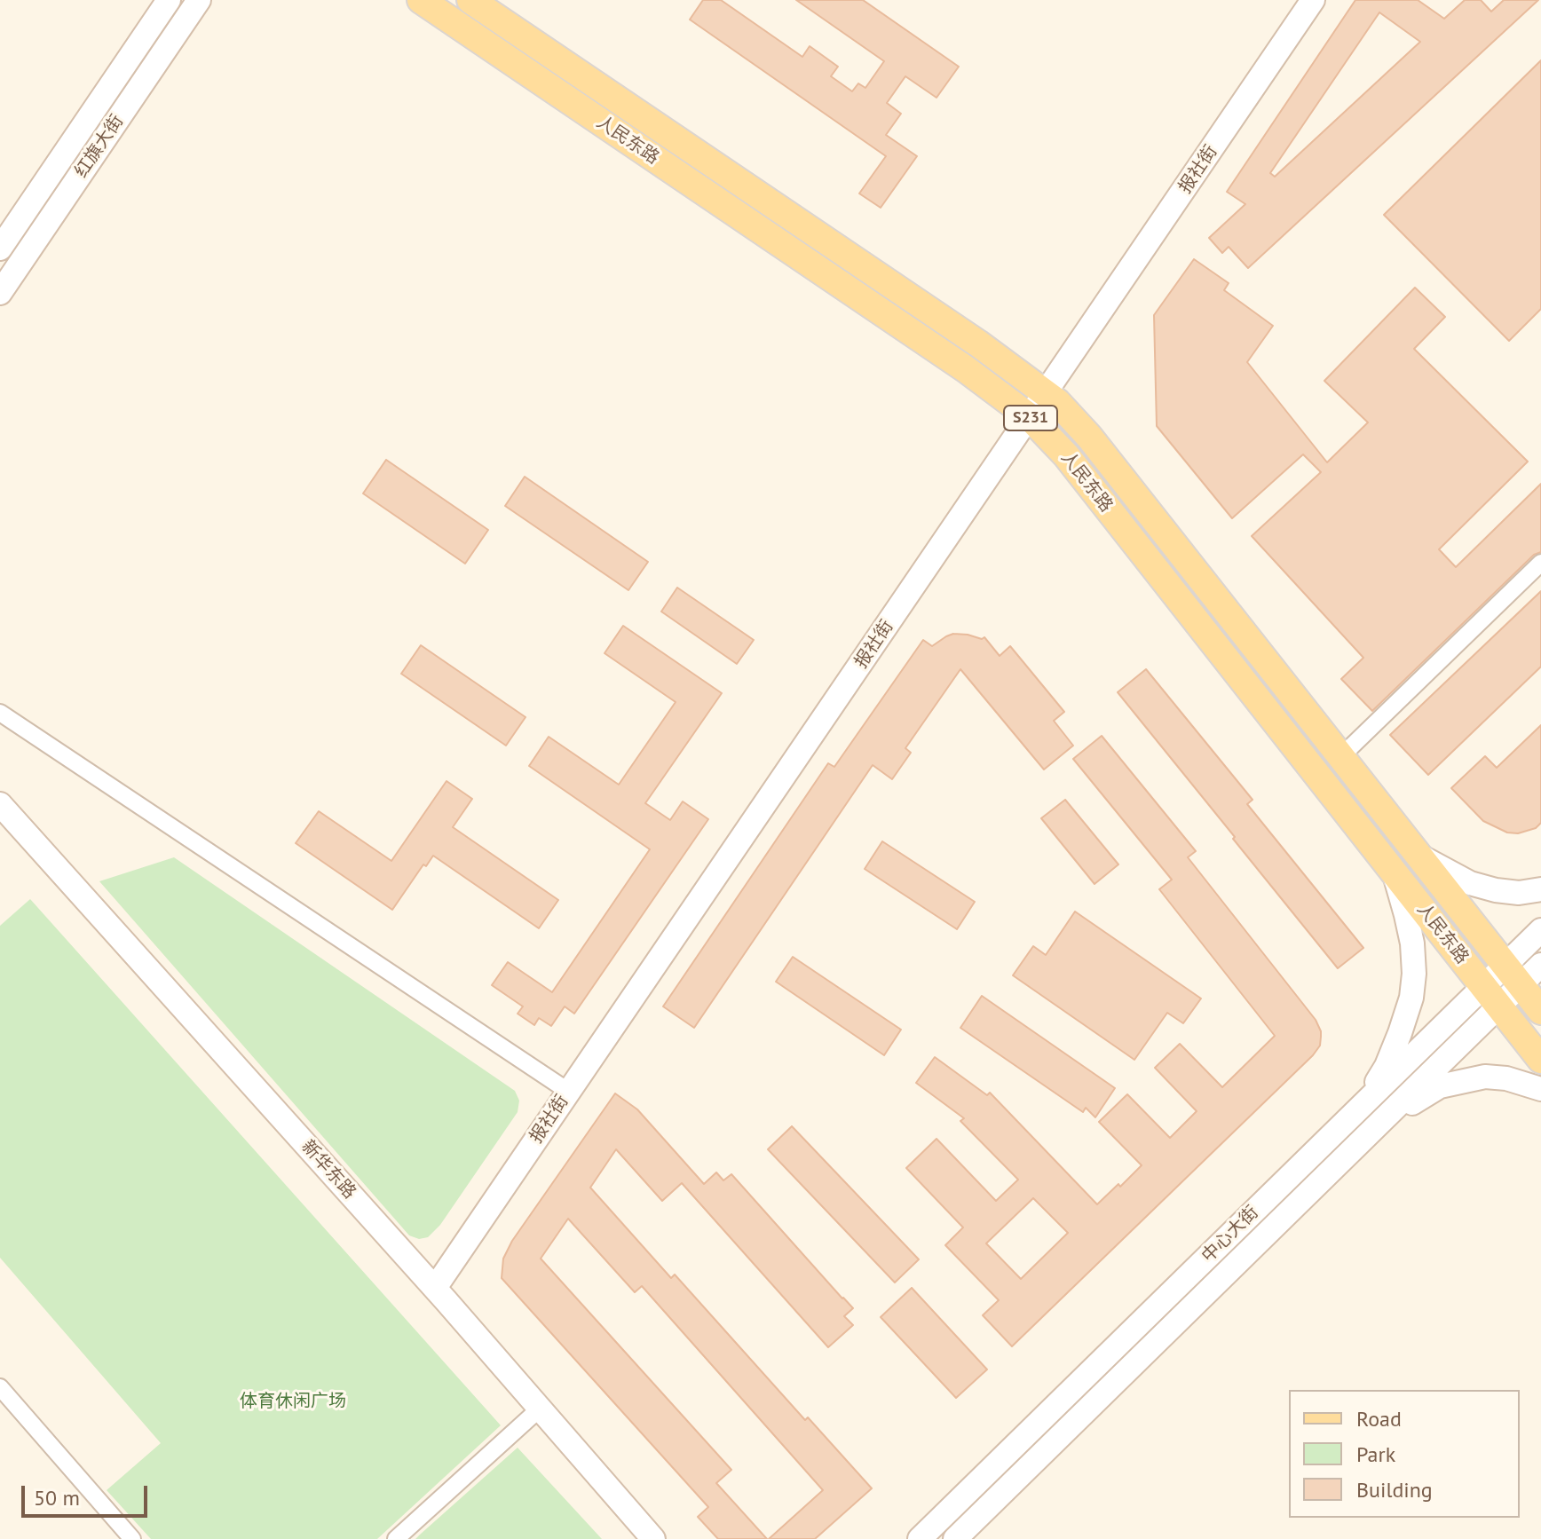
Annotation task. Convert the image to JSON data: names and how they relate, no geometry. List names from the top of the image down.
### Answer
{
  "streets": {
    "main road": [
      "人民东路",
      "红旗大街",
      "报社街",
      "S231",
      "新华东路",
      "中心大街"
    ]
  },
  "crossings": [
    ["人民东路", "报社街"],
    ["人民东路", "S231"],
    ["人民东路", "中心大街"],
    ["报社街", "新华东路"],
    ["S231", "中心大街"]
  ],
  "parks": ["体育休闲广场"],
  "legend": ["Road", "Park", "Building"],
  "scale_bar": "50 m"
}
